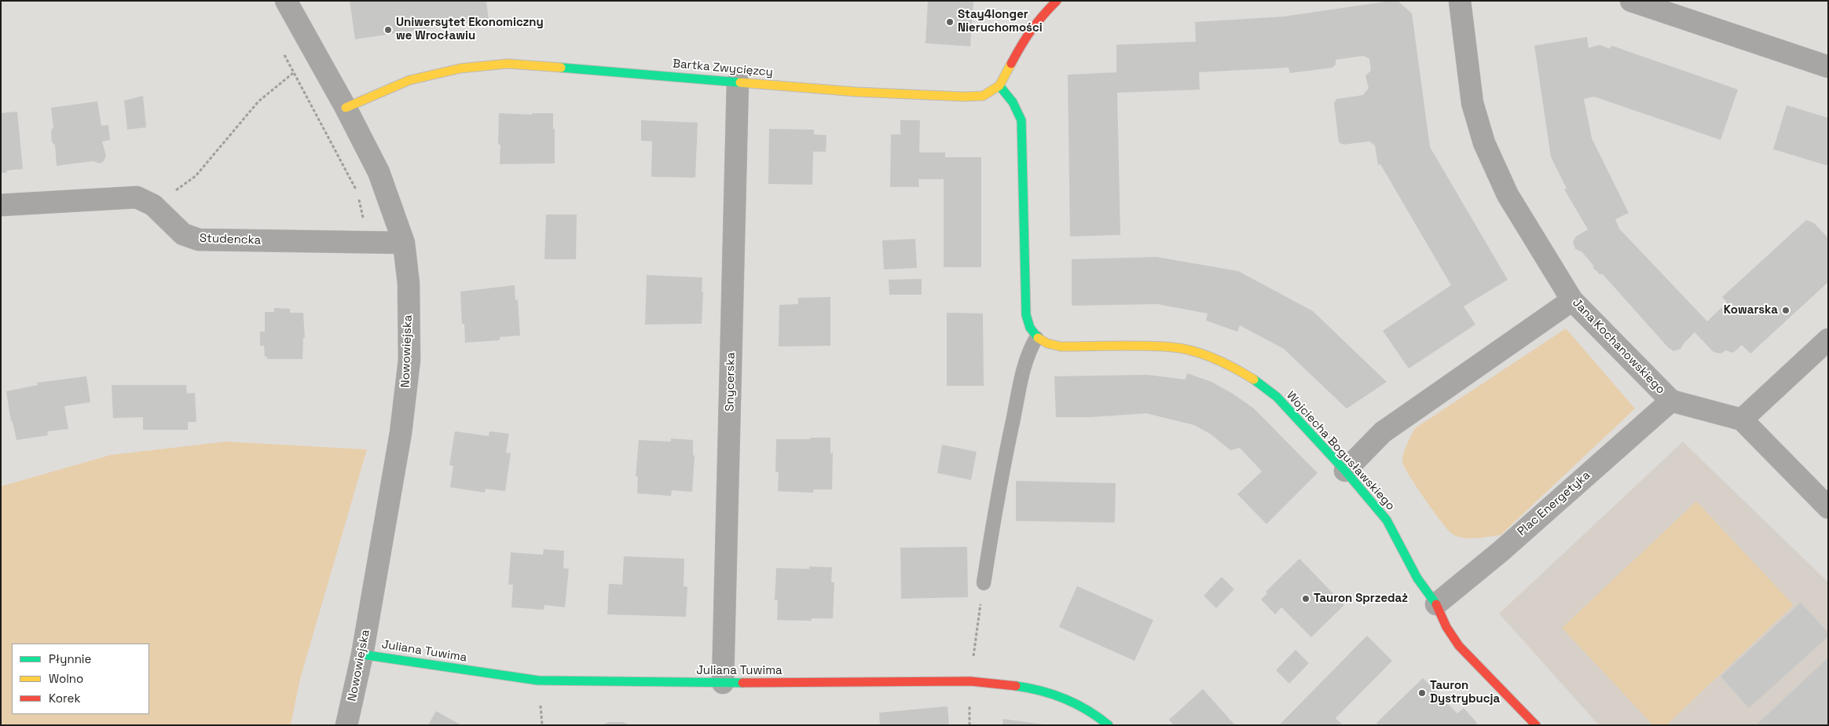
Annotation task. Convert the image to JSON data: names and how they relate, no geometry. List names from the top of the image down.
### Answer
{
  "streets": {
    "street": [
      "Bartka Zwycięzcy",
      "Studencka",
      "Jana Kochanowskiego",
      "Nowowiejska",
      "Snycerska",
      "Wojciecha Bogusławskiego",
      "Plac Energetyka",
      "Juliana Tuwima"
    ]
  },
  "crossings": [
    ["Bartka Zwycięzcy", "Nowowiejska"],
    ["Bartka Zwycięzcy", "Snycerska"],
    ["Studencka", "Nowowiejska"],
    ["Jana Kochanowskiego", "Plac Energetyka"],
    ["Nowowiejska", "Juliana Tuwima"],
    ["Snycerska", "Juliana Tuwima"],
    ["Wojciecha Bogusławskiego", "Plac Energetyka"]
  ],
  "places": [
    "Stay4longer Nieruchomości",
    "Uniwersytet Ekonomiczny we Wrocławiu",
    "Kowarska",
    "Tauron Sprzedaż",
    "Tauron Dystrybucja"
  ],
  "legend": ["Płynnie", "Wolno", "Korek"]
}
